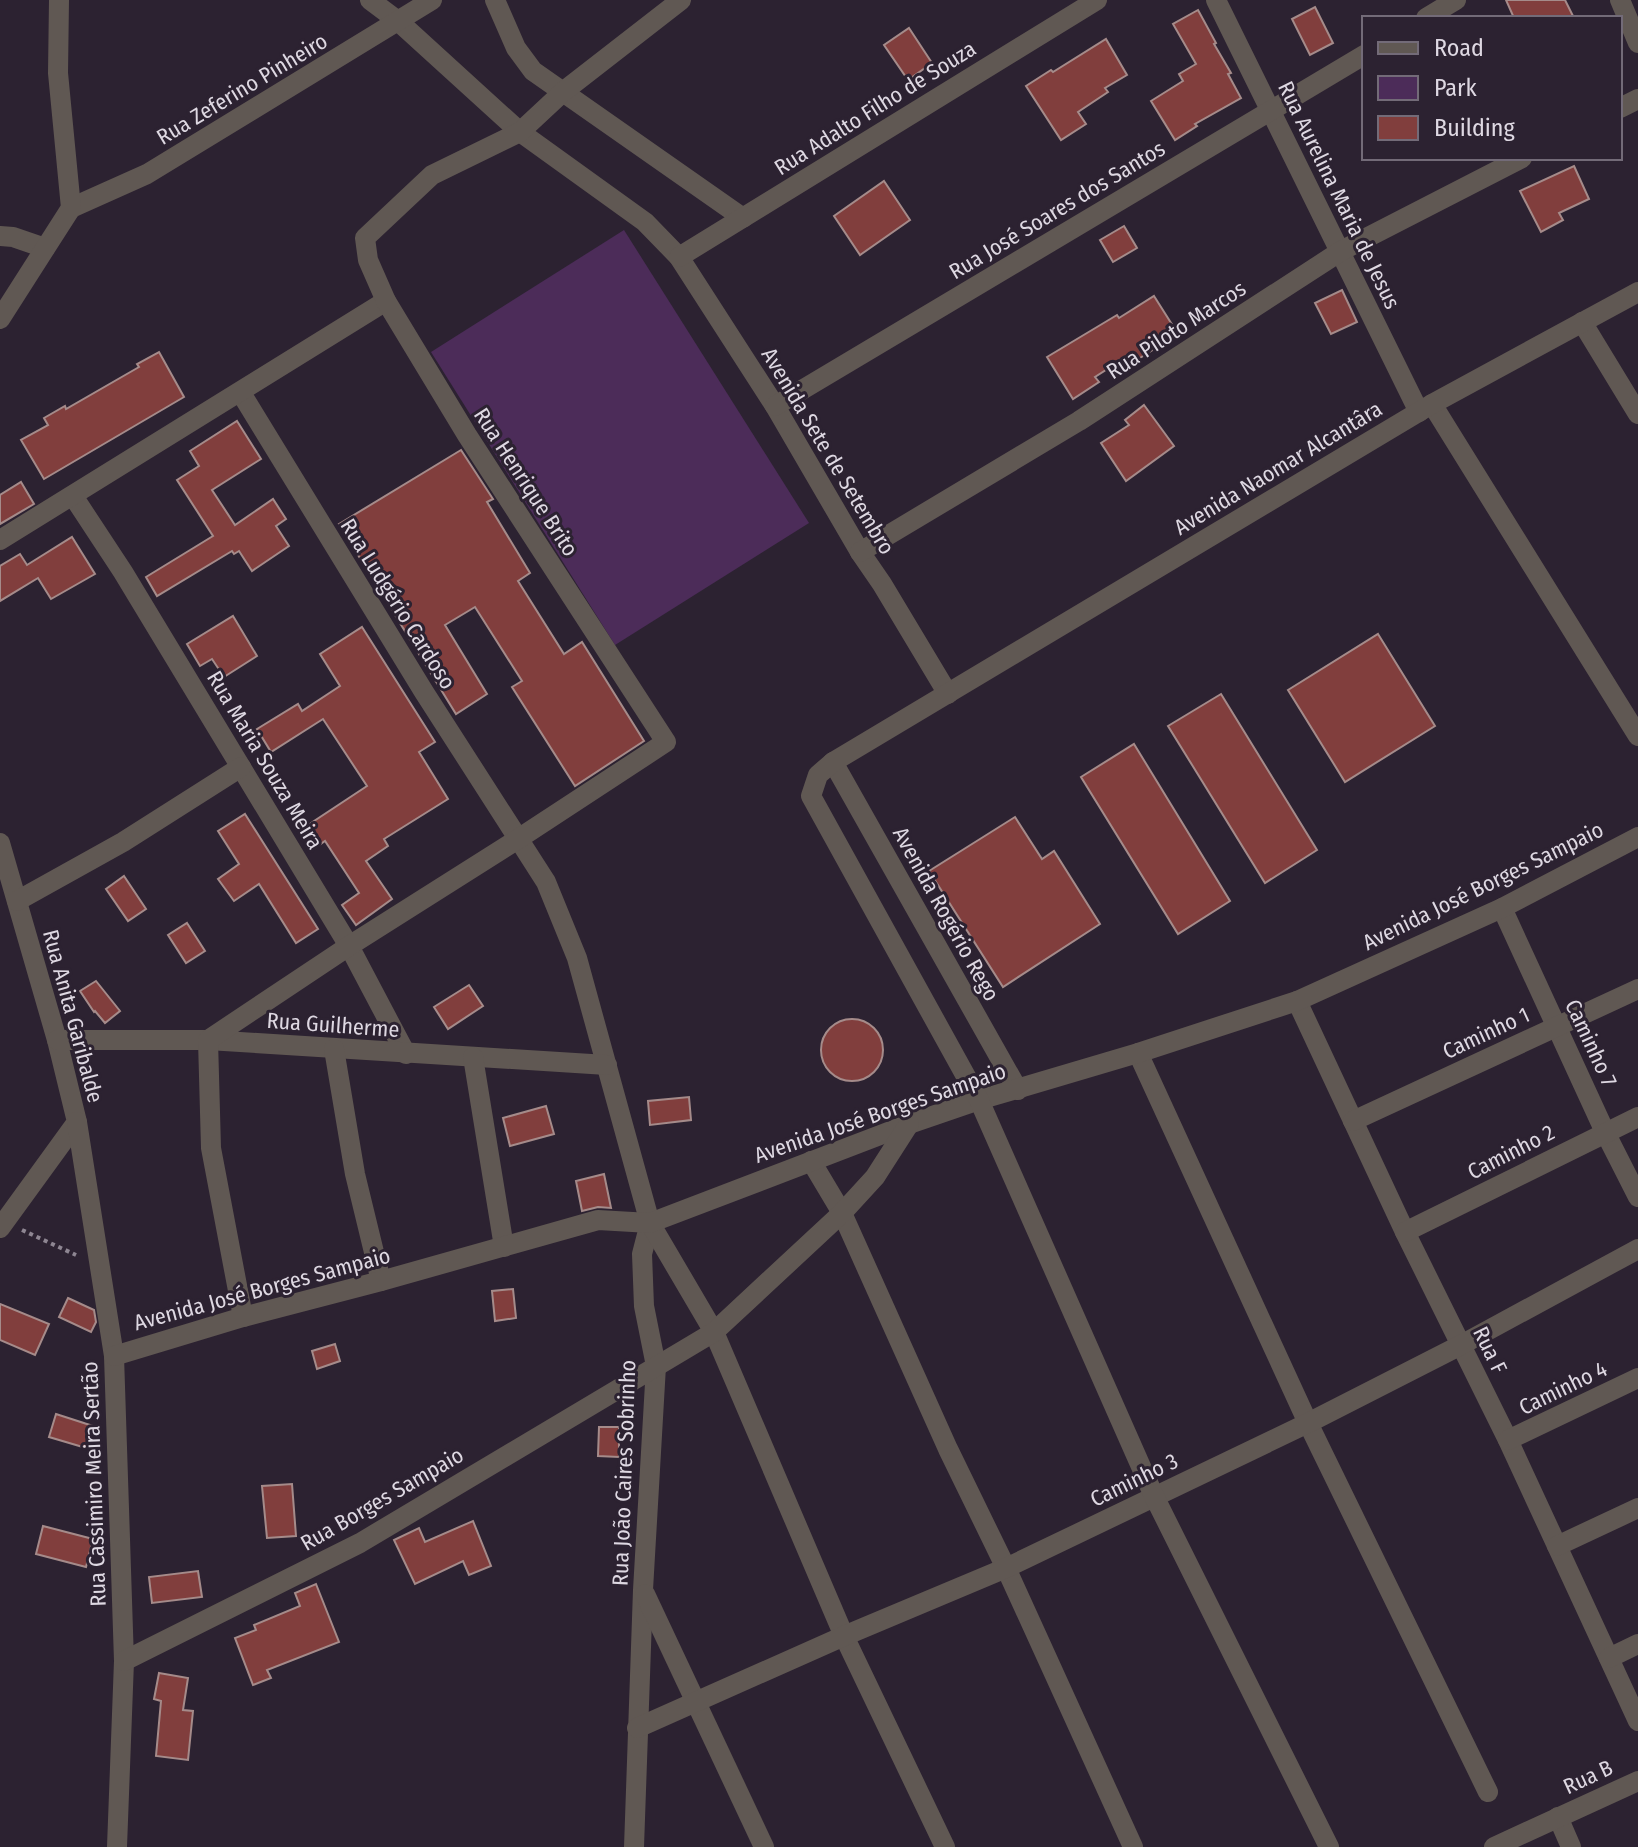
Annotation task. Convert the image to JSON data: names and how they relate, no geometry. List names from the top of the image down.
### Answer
{
  "streets": {
    "street": [
      "Rua Zeferino Pinheiro",
      "Rua Adalto Filho de Souza",
      "Rua Aurelina Maria de Jesus",
      "Rua José Soares dos Santos",
      "Rua Piloto Marcos",
      "Avenida Sete de Setembro",
      "Avenida Naomar Alcantâra",
      "Rua Henrique Brito",
      "Rua Ludgério Cardoso",
      "Rua Maria Souza Meira",
      "Avenida José Borges Sampaio",
      "Avenida Rogério Rego",
      "Rua Anita Garibalde",
      "Rua Guilherme",
      "Caminho 1",
      "Caminho 7",
      "Caminho 2",
      "Rua F",
      "Caminho 4",
      "Rua João Caires Sobrinho",
      "Caminho 3",
      "Rua Cassimiro Meira Sertão",
      "Rua Borges Sampaio",
      "Rua B"
    ]
  },
  "crossings": [
    ["Rua Zeferino Pinheiro", "Avenida Sete de Setembro"],
    ["Rua Adalto Filho de Souza", "Avenida Sete de Setembro"],
    ["Rua Aurelina Maria de Jesus", "Rua José Soares dos Santos"],
    ["Rua Aurelina Maria de Jesus", "Rua Piloto Marcos"],
    ["Rua Aurelina Maria de Jesus", "Avenida Naomar Alcantâra"],
    ["Rua José Soares dos Santos", "Avenida Sete de Setembro"],
    ["Rua Piloto Marcos", "Avenida Sete de Setembro"],
    ["Avenida Sete de Setembro", "Avenida Naomar Alcantâra"],
    ["Avenida Sete de Setembro", "Rua Henrique Brito"],
    ["Rua Henrique Brito", "Rua Ludgério Cardoso"],
    ["Rua Henrique Brito", "Rua João Caires Sobrinho"],
    ["Rua Ludgério Cardoso", "Rua João Caires Sobrinho"],
    ["Rua Maria Souza Meira", "Rua Guilherme"],
    ["Avenida José Borges Sampaio", "Avenida Rogério Rego"],
    ["Avenida José Borges Sampaio", "Caminho 7"],
    ["Avenida José Borges Sampaio", "Rua F"],
    ["Avenida José Borges Sampaio", "Rua João Caires Sobrinho"],
    ["Avenida José Borges Sampaio", "Rua Cassimiro Meira Sertão"],
    ["Avenida José Borges Sampaio", "Rua Borges Sampaio"],
    ["Rua Anita Garibalde", "Rua Guilherme"],
    ["Rua Anita Garibalde", "Rua Cassimiro Meira Sertão"],
    ["Rua Guilherme", "Rua João Caires Sobrinho"],
    ["Caminho 1", "Caminho 7"],
    ["Caminho 1", "Rua F"],
    ["Caminho 7", "Caminho 2"],
    ["Caminho 2", "Rua F"],
    ["Rua F", "Caminho 4"],
    ["Rua F", "Caminho 3"],
    ["Rua João Caires Sobrinho", "Caminho 3"],
    ["Rua João Caires Sobrinho", "Rua Borges Sampaio"],
    ["Rua Cassimiro Meira Sertão", "Rua Borges Sampaio"]
  ],
  "legend": ["Road", "Park", "Building"]
}
